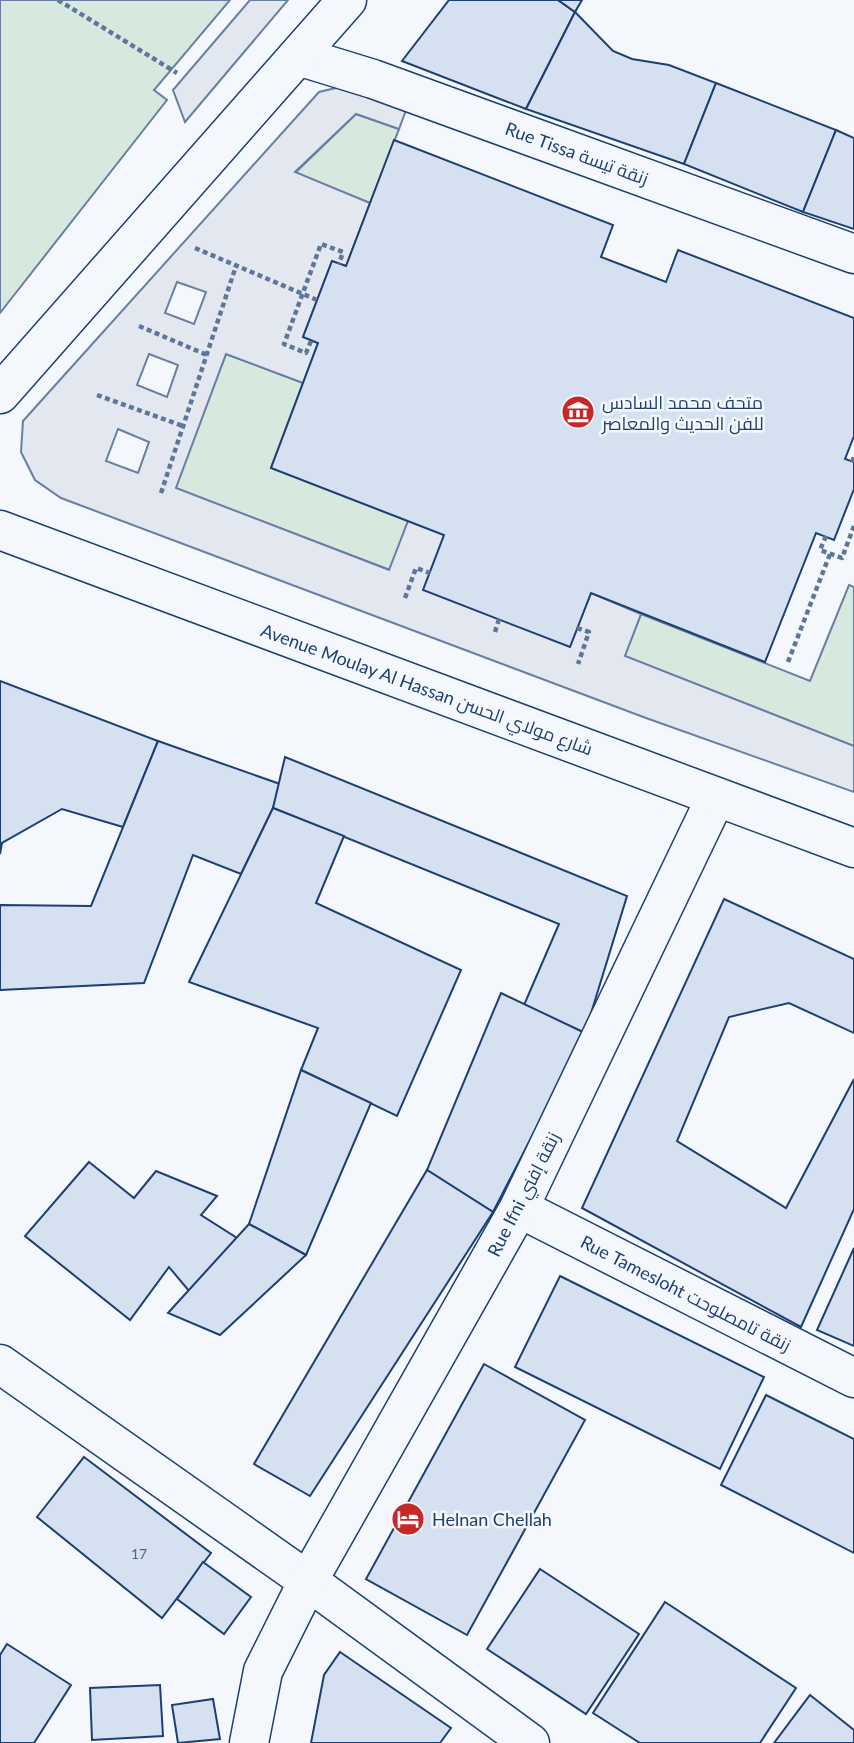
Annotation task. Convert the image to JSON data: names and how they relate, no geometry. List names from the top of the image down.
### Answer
{
  "streets": {
    "street": [
      "Rue Tissa زنقة تيسة",
      "Avenue Moulay Al Hassan شارع مولاي الحسن",
      "Rue Ifni زنقة إفني",
      "Rue Tamesloht زنقة تامصلوحت"
    ]
  },
  "crossings": [
    ["Avenue Moulay Al Hassan شارع مولاي الحسن", "Rue Ifni زنقة إفني"],
    ["Rue Ifni زنقة إفني", "Rue Tamesloht زنقة تامصلوحت"]
  ],
  "places": {
    "museum": ["متحف محمد السادس للفن الحديث والمعاصر"],
    "hotel": ["Helnan Chellah"]
  },
  "house_numbers": ["17"]
}
